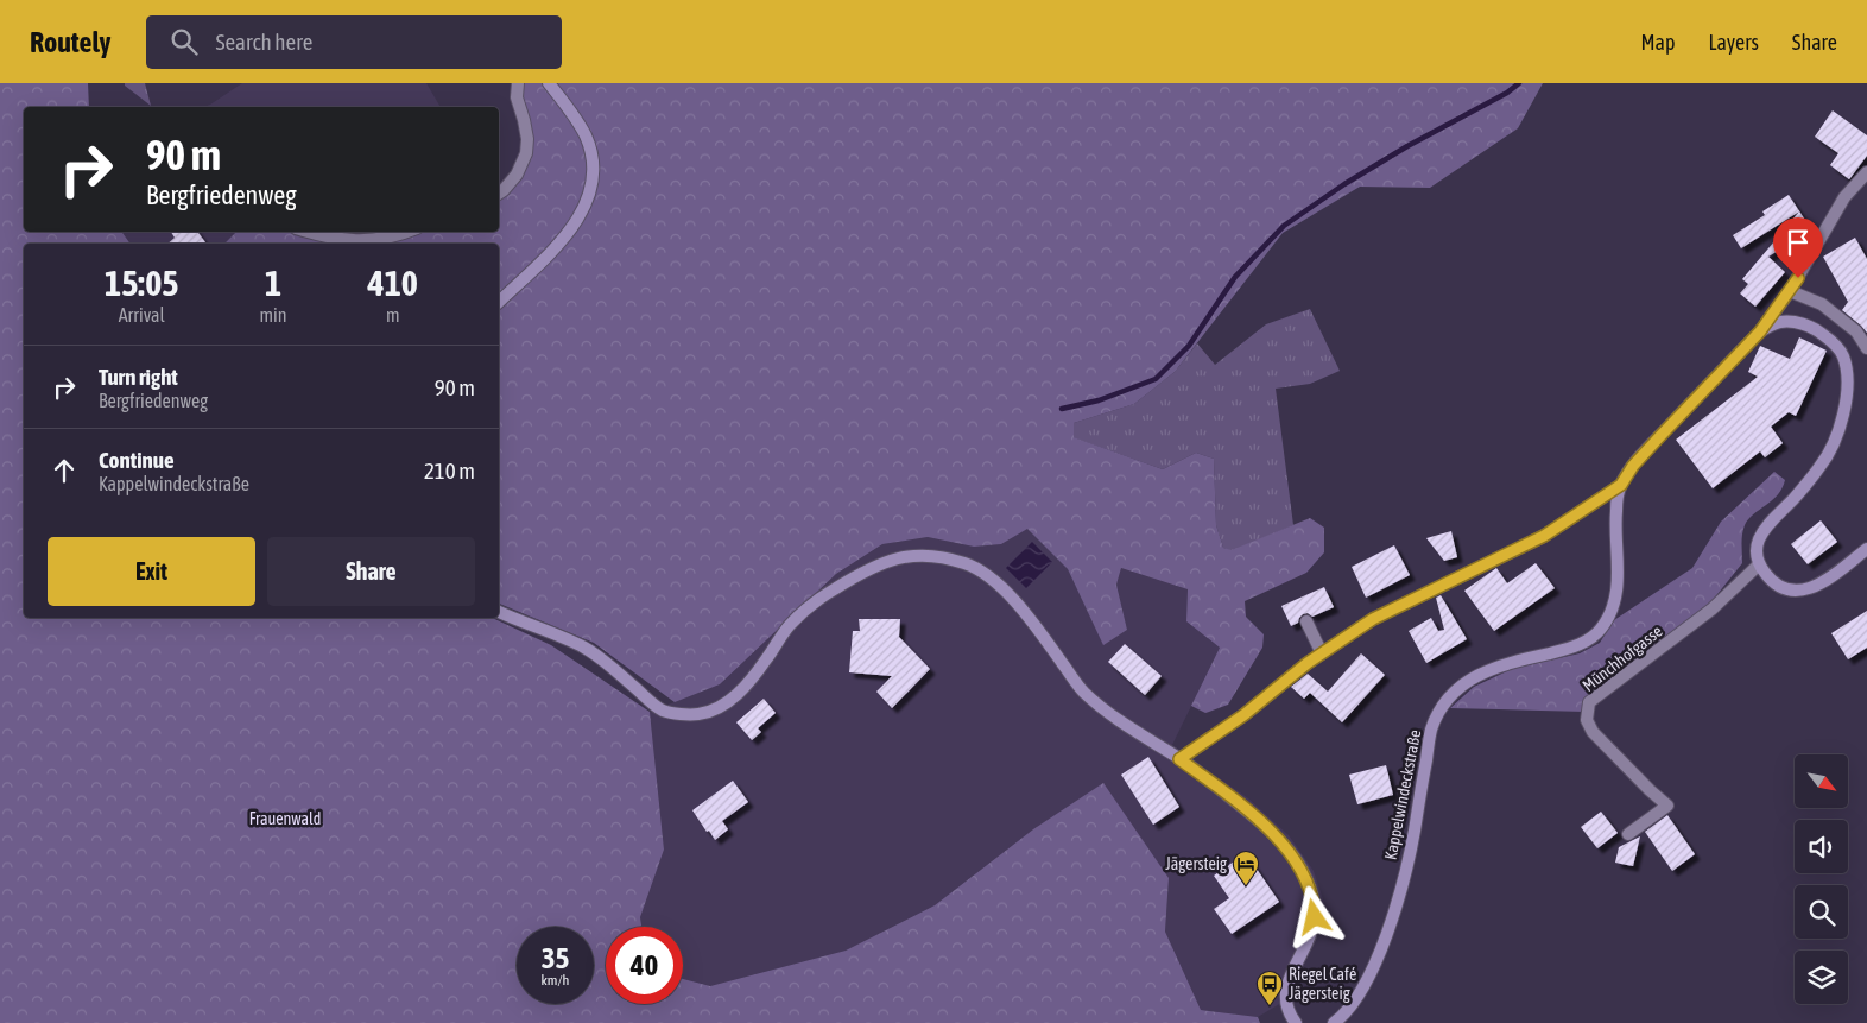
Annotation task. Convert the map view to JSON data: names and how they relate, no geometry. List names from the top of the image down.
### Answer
{
  "streets": {
    "street": ["Münchhofgasse", "Kappelwindeckstraße"]
  },
  "crossings": [
    ["Münchhofgasse", "Kappelwindeckstraße"]
  ],
  "parks": ["Frauenwald"],
  "places": {
    "hotel": ["Jägersteig"],
    "bus stop": ["Riegel Café Jägersteig"]
  },
  "north": "bottom right",
  "page": {
    "header": "Routely",
    "search": "Search here",
    "nav": ["Map", "Layers", "Share"],
    "turn": ["90 m", "Bergfriedenweg"],
    "eta": [
      "15:05",
      "Arrival",
      "1",
      "min",
      "410",
      "m"
    ],
    "list": [
      {
        "name": "Turn right",
        "note": "Bergfriedenweg",
        "value": "90 m"
      },
      {
        "name": "Continue",
        "note": "Kappelwindeckstraße",
        "value": "210 m"
      }
    ],
    "buttons": ["Exit", "Share"],
    "speed": "35 km/h",
    "limit": "40"
  }
}
